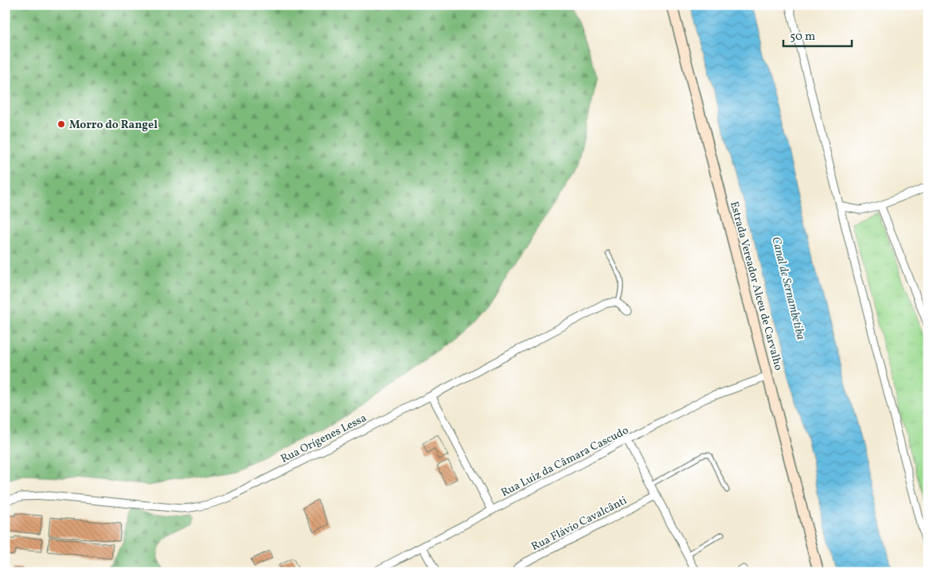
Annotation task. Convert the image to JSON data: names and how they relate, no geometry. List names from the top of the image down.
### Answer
{
  "streets": {
    "street": [
      "Estrada Vereador Alceu de Carvalho",
      "Rua Orígenes Lessa",
      "Rua Luiz da Câmara Cascudo",
      "Rua Flávio Cavalcânti"
    ]
  },
  "crossings": [
    ["Estrada Vereador Alceu de Carvalho", "Rua Luiz da Câmara Cascudo"]
  ],
  "water": ["Canal de Sernambetiba"],
  "places": ["Morro do Rangel"],
  "scale_bar": "50 m"
}
